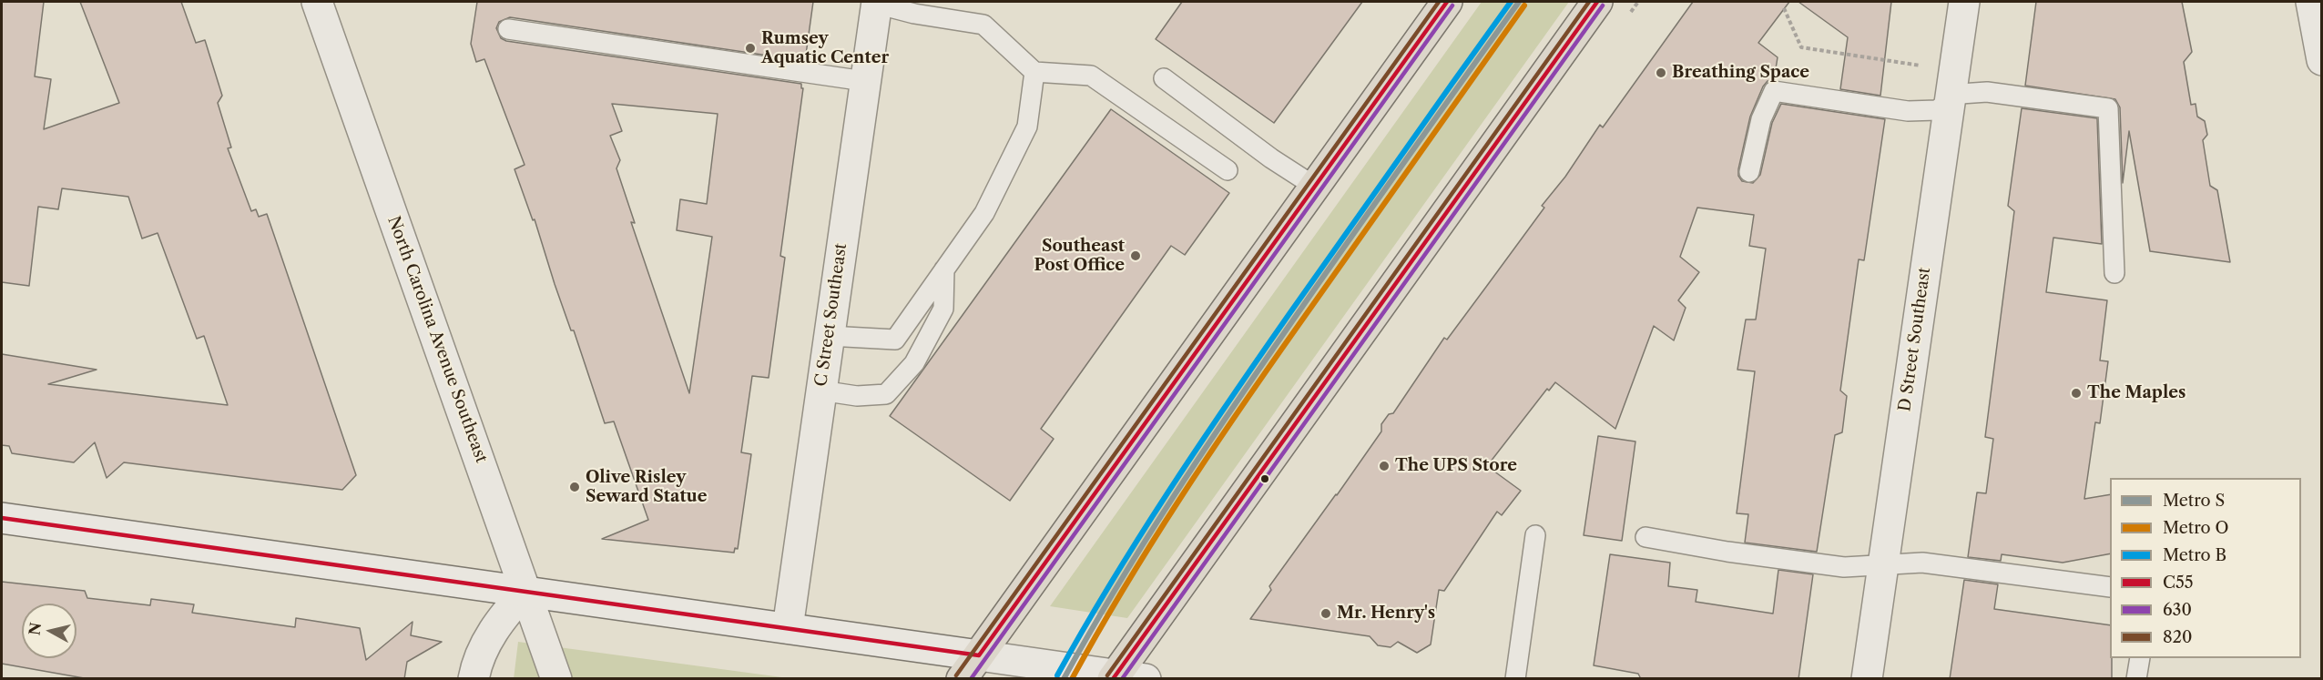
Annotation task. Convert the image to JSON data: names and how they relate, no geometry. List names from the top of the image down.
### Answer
{
  "streets": {
    "street": ["C Street Southeast", "North Carolina Avenue Southeast", "D Street Southeast"]
  },
  "places": [
    "Rumsey Aquatic Center",
    "Breathing Space",
    "Southeast Post Office",
    "The Maples",
    "The UPS Store",
    "Olive Risley Seward Statue",
    "Mr. Henry's"
  ],
  "lines": [
    "metro line S",
    "metro line B",
    "transit line C55",
    "transit line 820",
    "metro line O",
    "transit line 630"
  ],
  "legend": [
    "Metro S",
    "Metro O",
    "Metro B",
    "C55",
    "630",
    "820"
  ],
  "north": "left"
}
